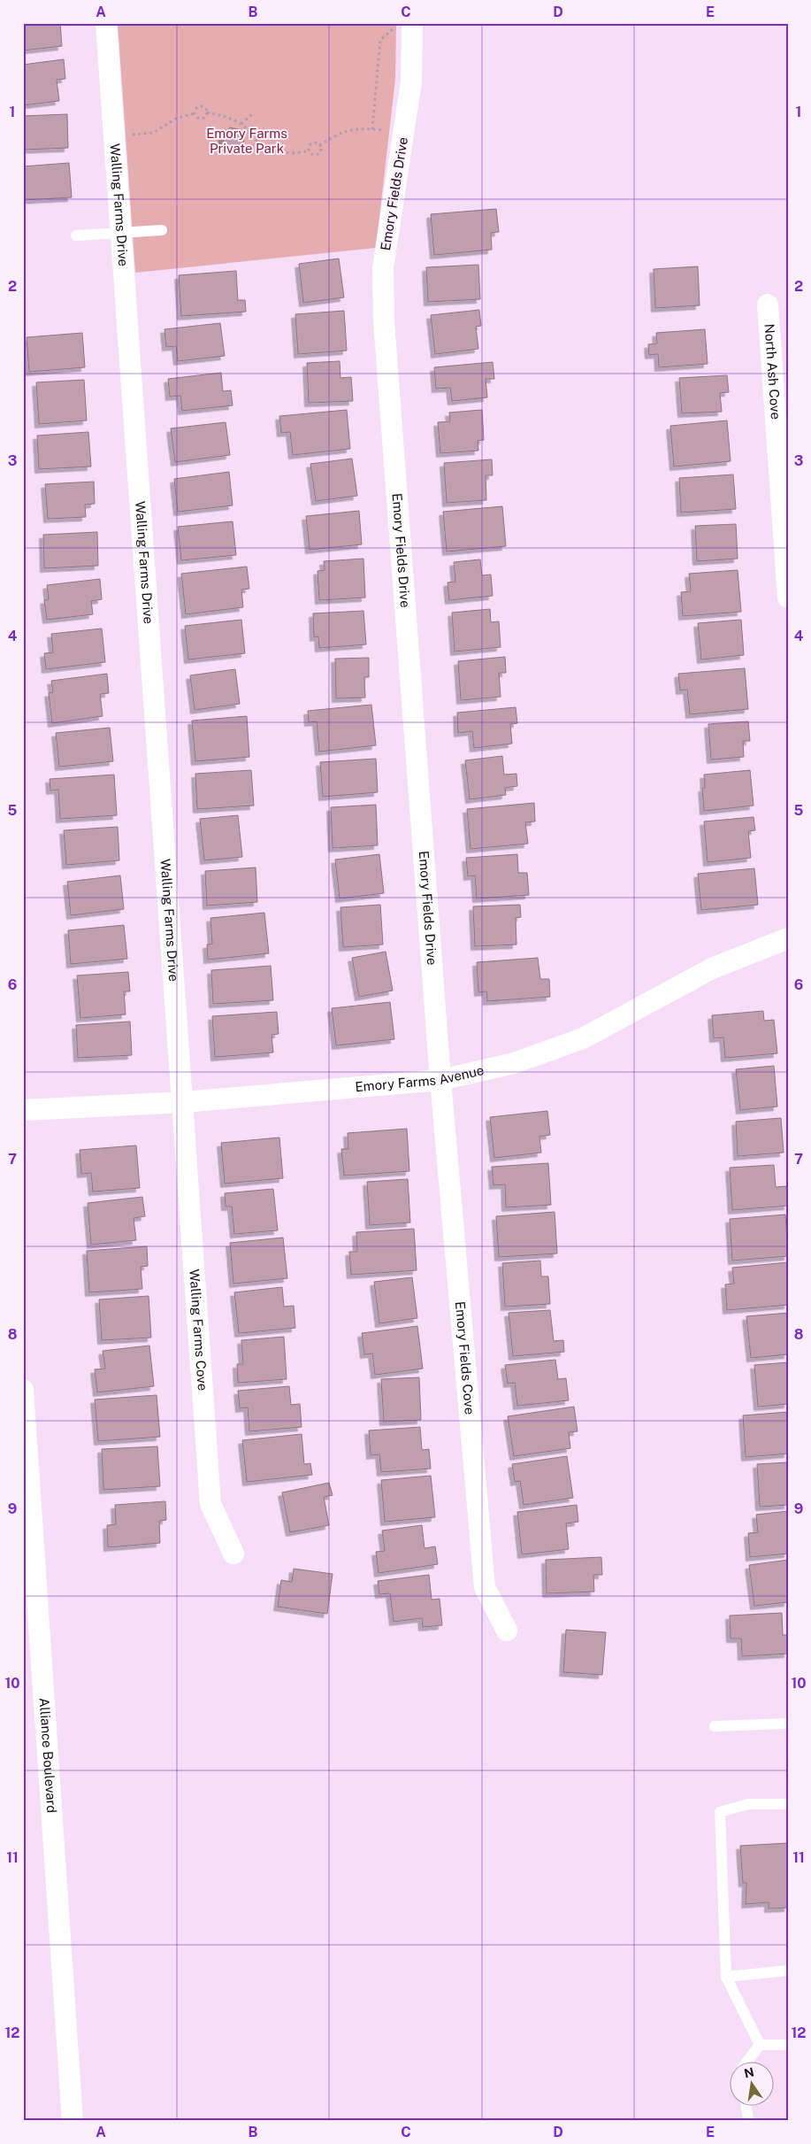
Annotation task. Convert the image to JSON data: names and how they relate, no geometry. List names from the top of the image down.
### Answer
{
  "streets": {
    "street": [
      "Emory Fields Drive",
      "Walling Farms Drive",
      "North Ash Cove",
      "Emory Farms Avenue",
      "Walling Farms Cove",
      "Emory Fields Cove",
      "Alliance Boulevard"
    ]
  },
  "crossings": [
    ["Emory Fields Drive", "Emory Farms Avenue"],
    ["Emory Fields Drive", "Emory Fields Cove"],
    ["Walling Farms Drive", "Emory Farms Avenue"],
    ["Walling Farms Drive", "Walling Farms Cove"],
    ["Emory Farms Avenue", "Walling Farms Cove"],
    ["Emory Farms Avenue", "Emory Fields Cove"]
  ],
  "parks": ["Emory Farms Private Park"],
  "north": "top",
  "grid": {
    "columns": [
      "A",
      "B",
      "C",
      "D",
      "E"
    ],
    "rows": [
      "1",
      "2",
      "3",
      "4",
      "5",
      "6",
      "7",
      "8",
      "9",
      "10",
      "11",
      "12"
    ]
  }
}
